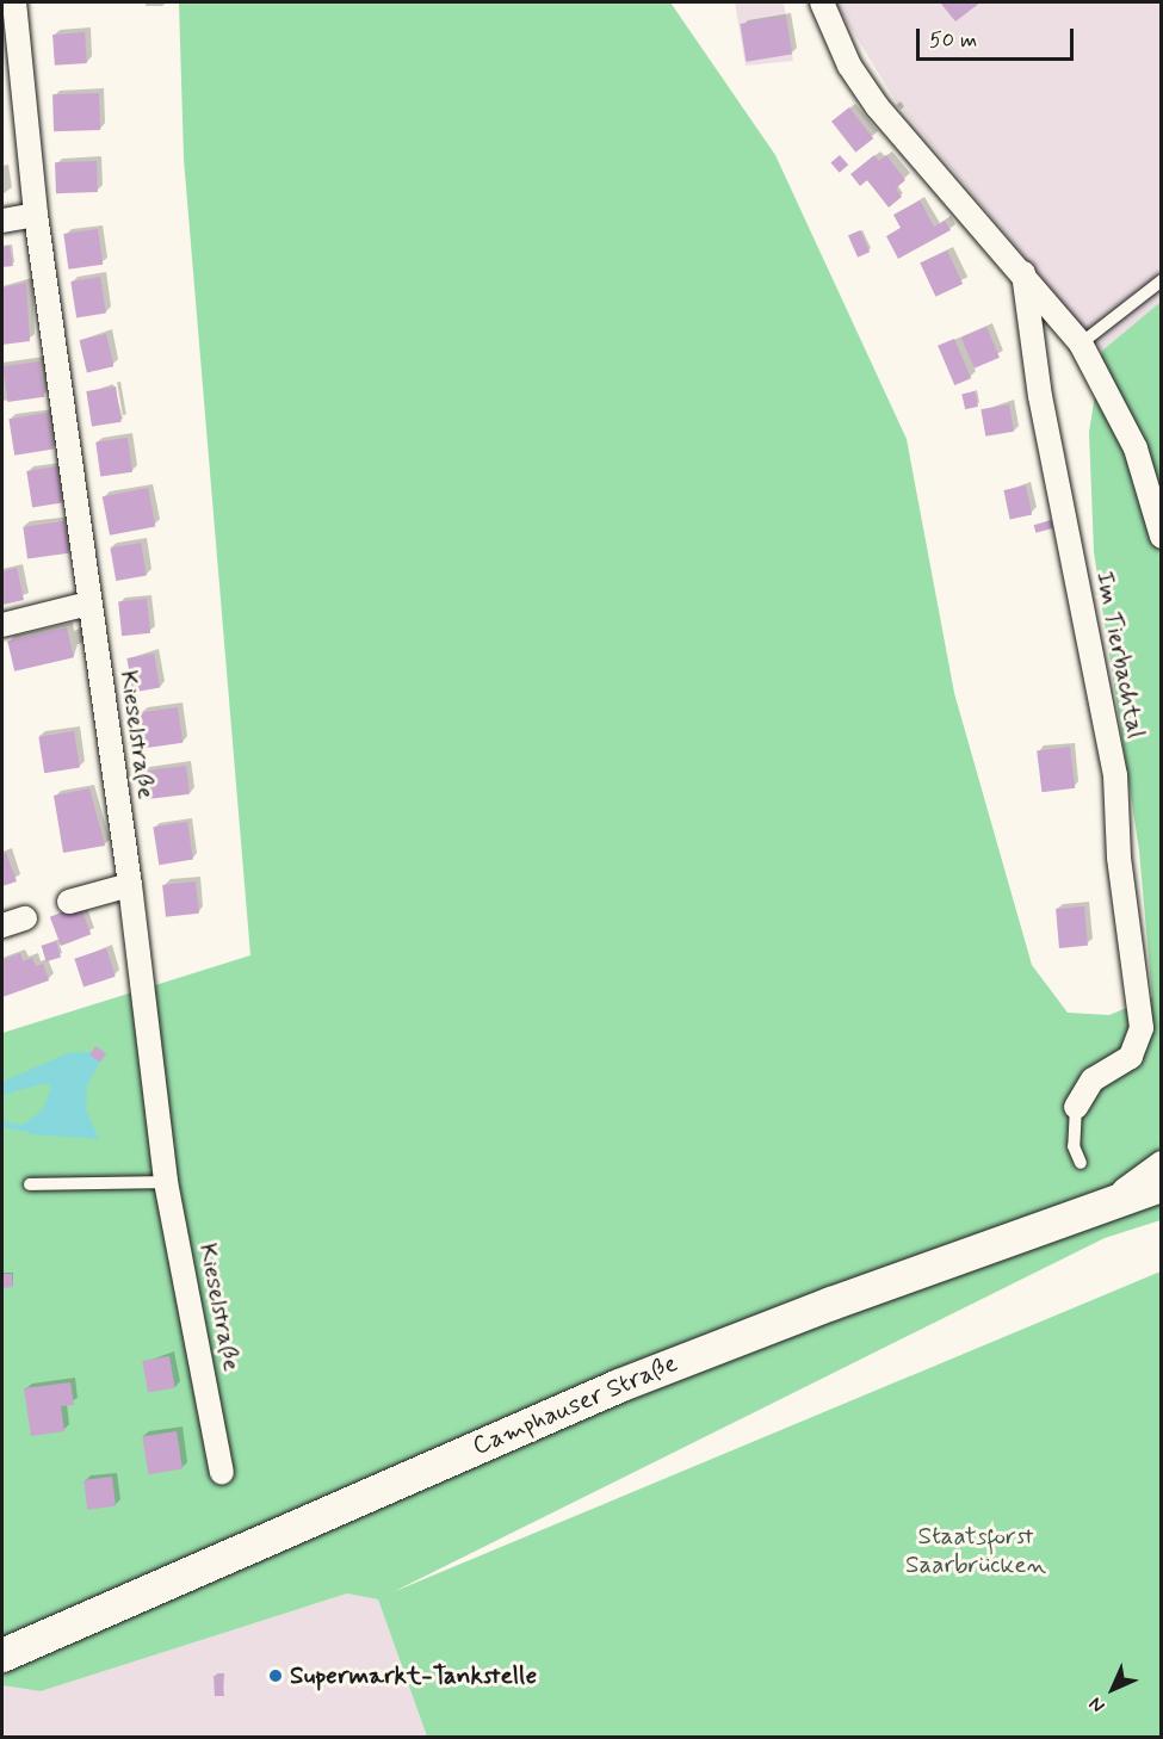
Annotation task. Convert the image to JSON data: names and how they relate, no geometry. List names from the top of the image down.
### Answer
{
  "streets": {
    "street": ["Im Tierbachtal", "Kieselstraße", "Camphauser Straße"]
  },
  "parks": ["Staatsforst Saarbrücken"],
  "places": ["Supermarkt-Tankstelle"],
  "scale_bar": "50 m",
  "north": "bottom left"
}
